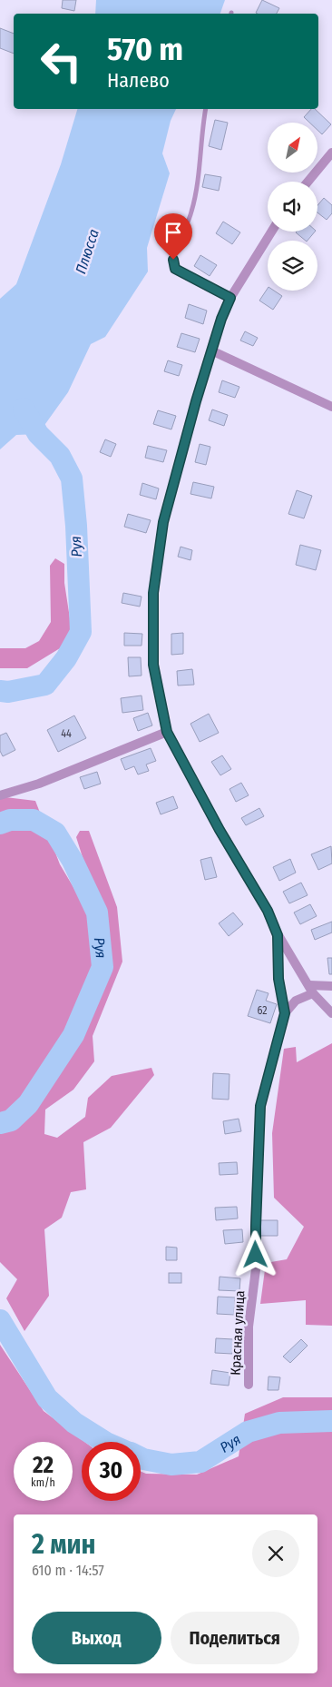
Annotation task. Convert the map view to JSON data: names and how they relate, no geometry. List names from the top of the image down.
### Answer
{
  "streets": {
    "street": ["Красная улица"]
  },
  "water": ["Плюсса", "Руя"],
  "house_numbers": ["44", "62"],
  "north": "top right",
  "page": {
    "turn": ["570 m", "Налево"],
    "speed": "22 km/h",
    "limit": "30",
    "heading": ["2 мин", "610 m · 14:57"],
    "buttons": ["Выход", "Поделиться"]
  }
}
